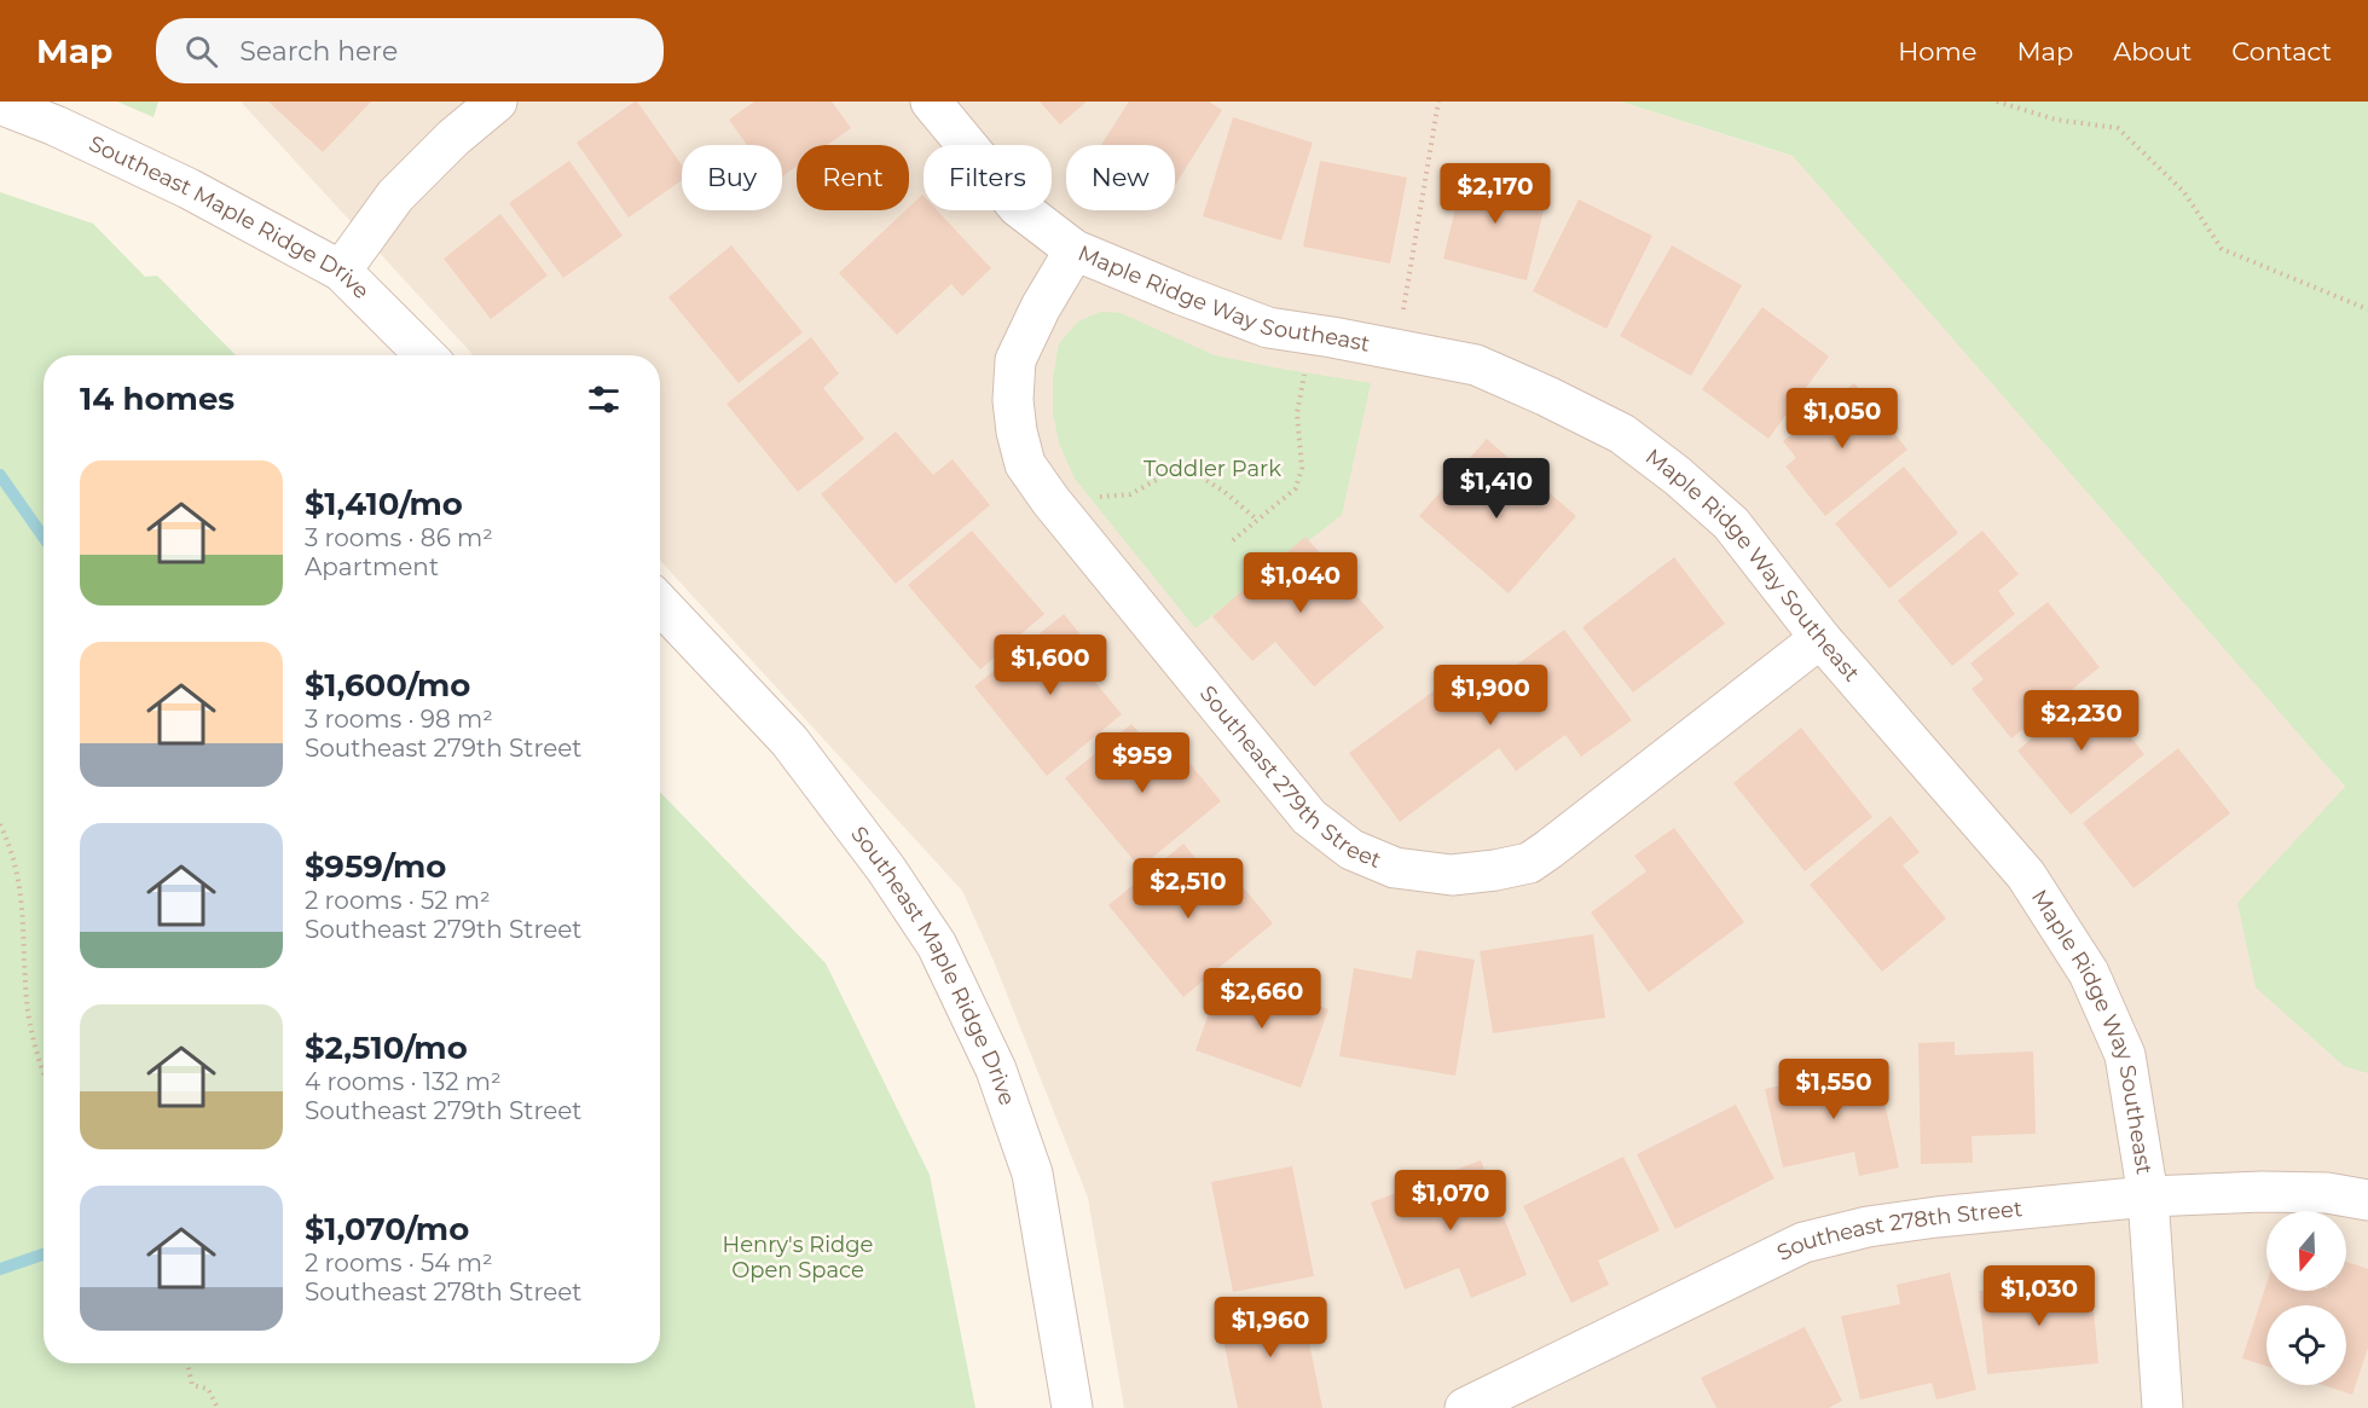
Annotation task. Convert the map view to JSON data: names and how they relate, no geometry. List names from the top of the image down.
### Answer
{
  "streets": {
    "street": [
      "Southeast Maple Ridge Drive",
      "Maple Ridge Way Southeast",
      "Southeast 279th Street",
      "Southeast 278th Street"
    ]
  },
  "crossings": [
    ["Maple Ridge Way Southeast", "Southeast 279th Street"],
    ["Maple Ridge Way Southeast", "Southeast 278th Street"]
  ],
  "parks": ["Toddler Park", "Henry's Ridge Open Space"],
  "north": "bottom",
  "page": {
    "header": "Map",
    "search": "Search here",
    "nav": [
      "Home",
      "Map",
      "About",
      "Contact"
    ],
    "chip": [
      "Buy",
      "Rent",
      "Filters",
      "New"
    ],
    "price": [
      "$2,170",
      "$1,050",
      "$1,410",
      "$1,040",
      "$1,600",
      "$1,900",
      "$2,230",
      "$959",
      "$2,510",
      "$2,660",
      "$1,550",
      "$1,070",
      "$1,030",
      "$1,960"
    ],
    "heading": "14 homes",
    "list": [
      {
        "name": "$1,410/mo",
        "note": "3 rooms · 86 m² · Apartment"
      },
      {
        "name": "$1,600/mo",
        "note": "3 rooms · 98 m² · Southeast 279th Street"
      },
      {
        "name": "$959/mo",
        "note": "2 rooms · 52 m² · Southeast 279th Street"
      },
      {
        "name": "$2,510/mo",
        "note": "4 rooms · 132 m² · Southeast 279th Street"
      },
      {
        "name": "$1,070/mo",
        "note": "2 rooms · 54 m² · Southeast 278th Street"
      }
    ]
  }
}
